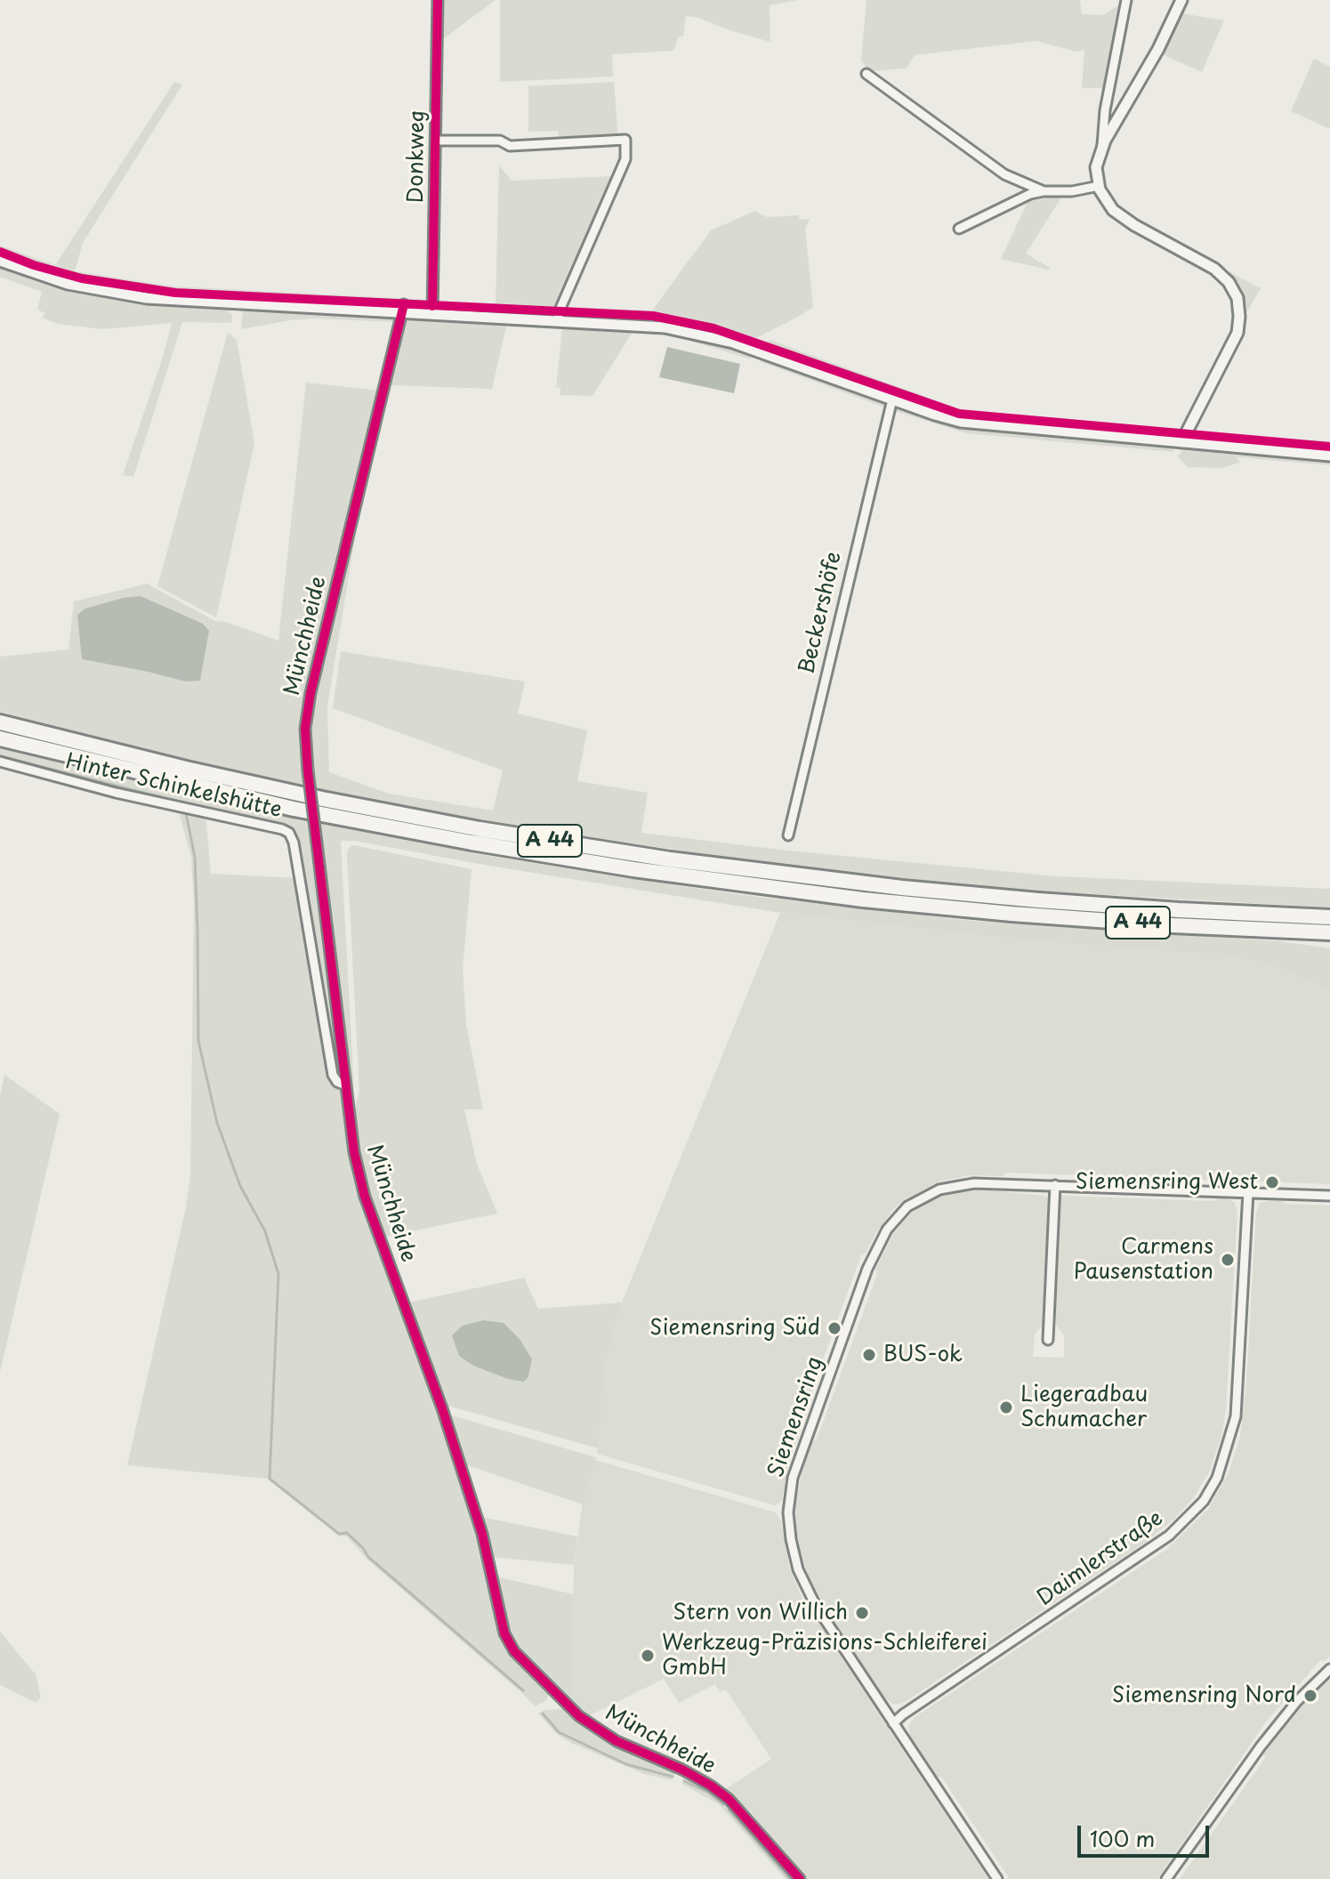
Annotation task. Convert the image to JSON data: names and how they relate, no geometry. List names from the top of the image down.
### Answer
{
  "streets": {
    "highway": ["A 44"],
    "street": [
      "Donkweg",
      "Beckershöfe",
      "Münchheide",
      "Hinter Schinkelshütte",
      "Siemensring",
      "Daimlerstraße"
    ]
  },
  "crossings": [
    ["Münchheide", "Hinter Schinkelshütte"],
    ["Siemensring", "Daimlerstraße"]
  ],
  "places": [
    "Siemensring West",
    "Carmens Pausenstation",
    "Siemensring Süd",
    "BUS-ok",
    "Liegeradbau Schumacher",
    "Stern von Willich",
    "Werkzeug-Präzisions-Schleiferei GmbH",
    "Siemensring Nord"
  ],
  "scale_bar": "100 m"
}
